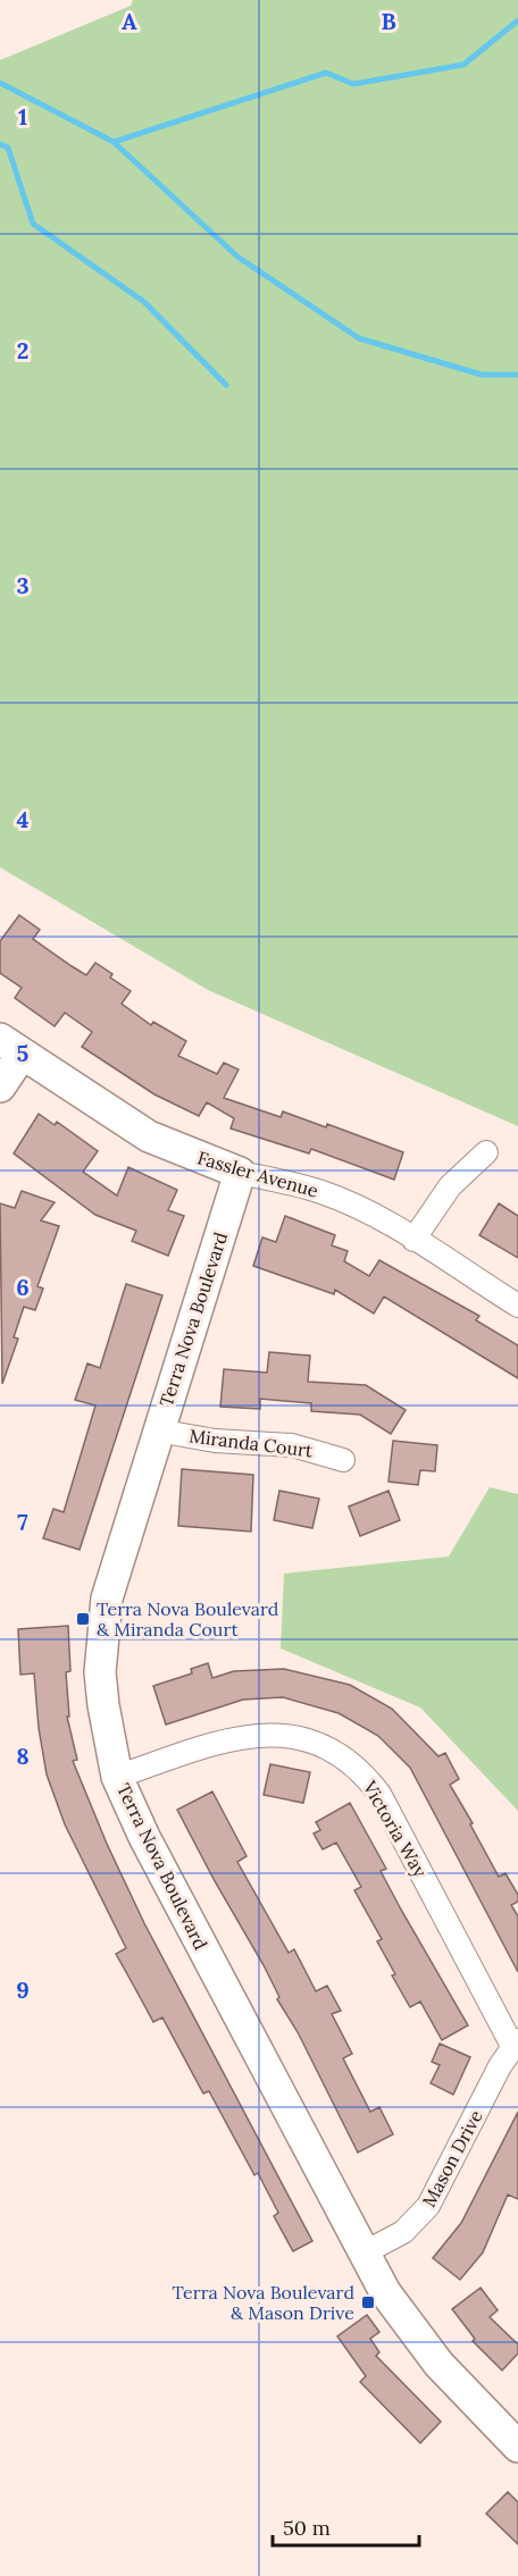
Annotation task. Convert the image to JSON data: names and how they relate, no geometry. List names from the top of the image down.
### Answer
{
  "streets": {
    "street": [
      "Fassler Avenue",
      "Terra Nova Boulevard",
      "Miranda Court",
      "Victoria Way",
      "Mason Drive"
    ]
  },
  "crossings": [
    ["Fassler Avenue", "Terra Nova Boulevard"],
    ["Terra Nova Boulevard", "Miranda Court"],
    ["Terra Nova Boulevard", "Victoria Way"],
    ["Terra Nova Boulevard", "Mason Drive"],
    ["Victoria Way", "Mason Drive"]
  ],
  "places": {
    "transit": ["Terra Nova Boulevard & Miranda Court", "Terra Nova Boulevard & Mason Drive"]
  },
  "scale_bar": "50 m",
  "grid": {
    "columns": ["A", "B"],
    "rows": [
      "1",
      "2",
      "3",
      "4",
      "5",
      "6",
      "7",
      "8",
      "9"
    ]
  }
}
